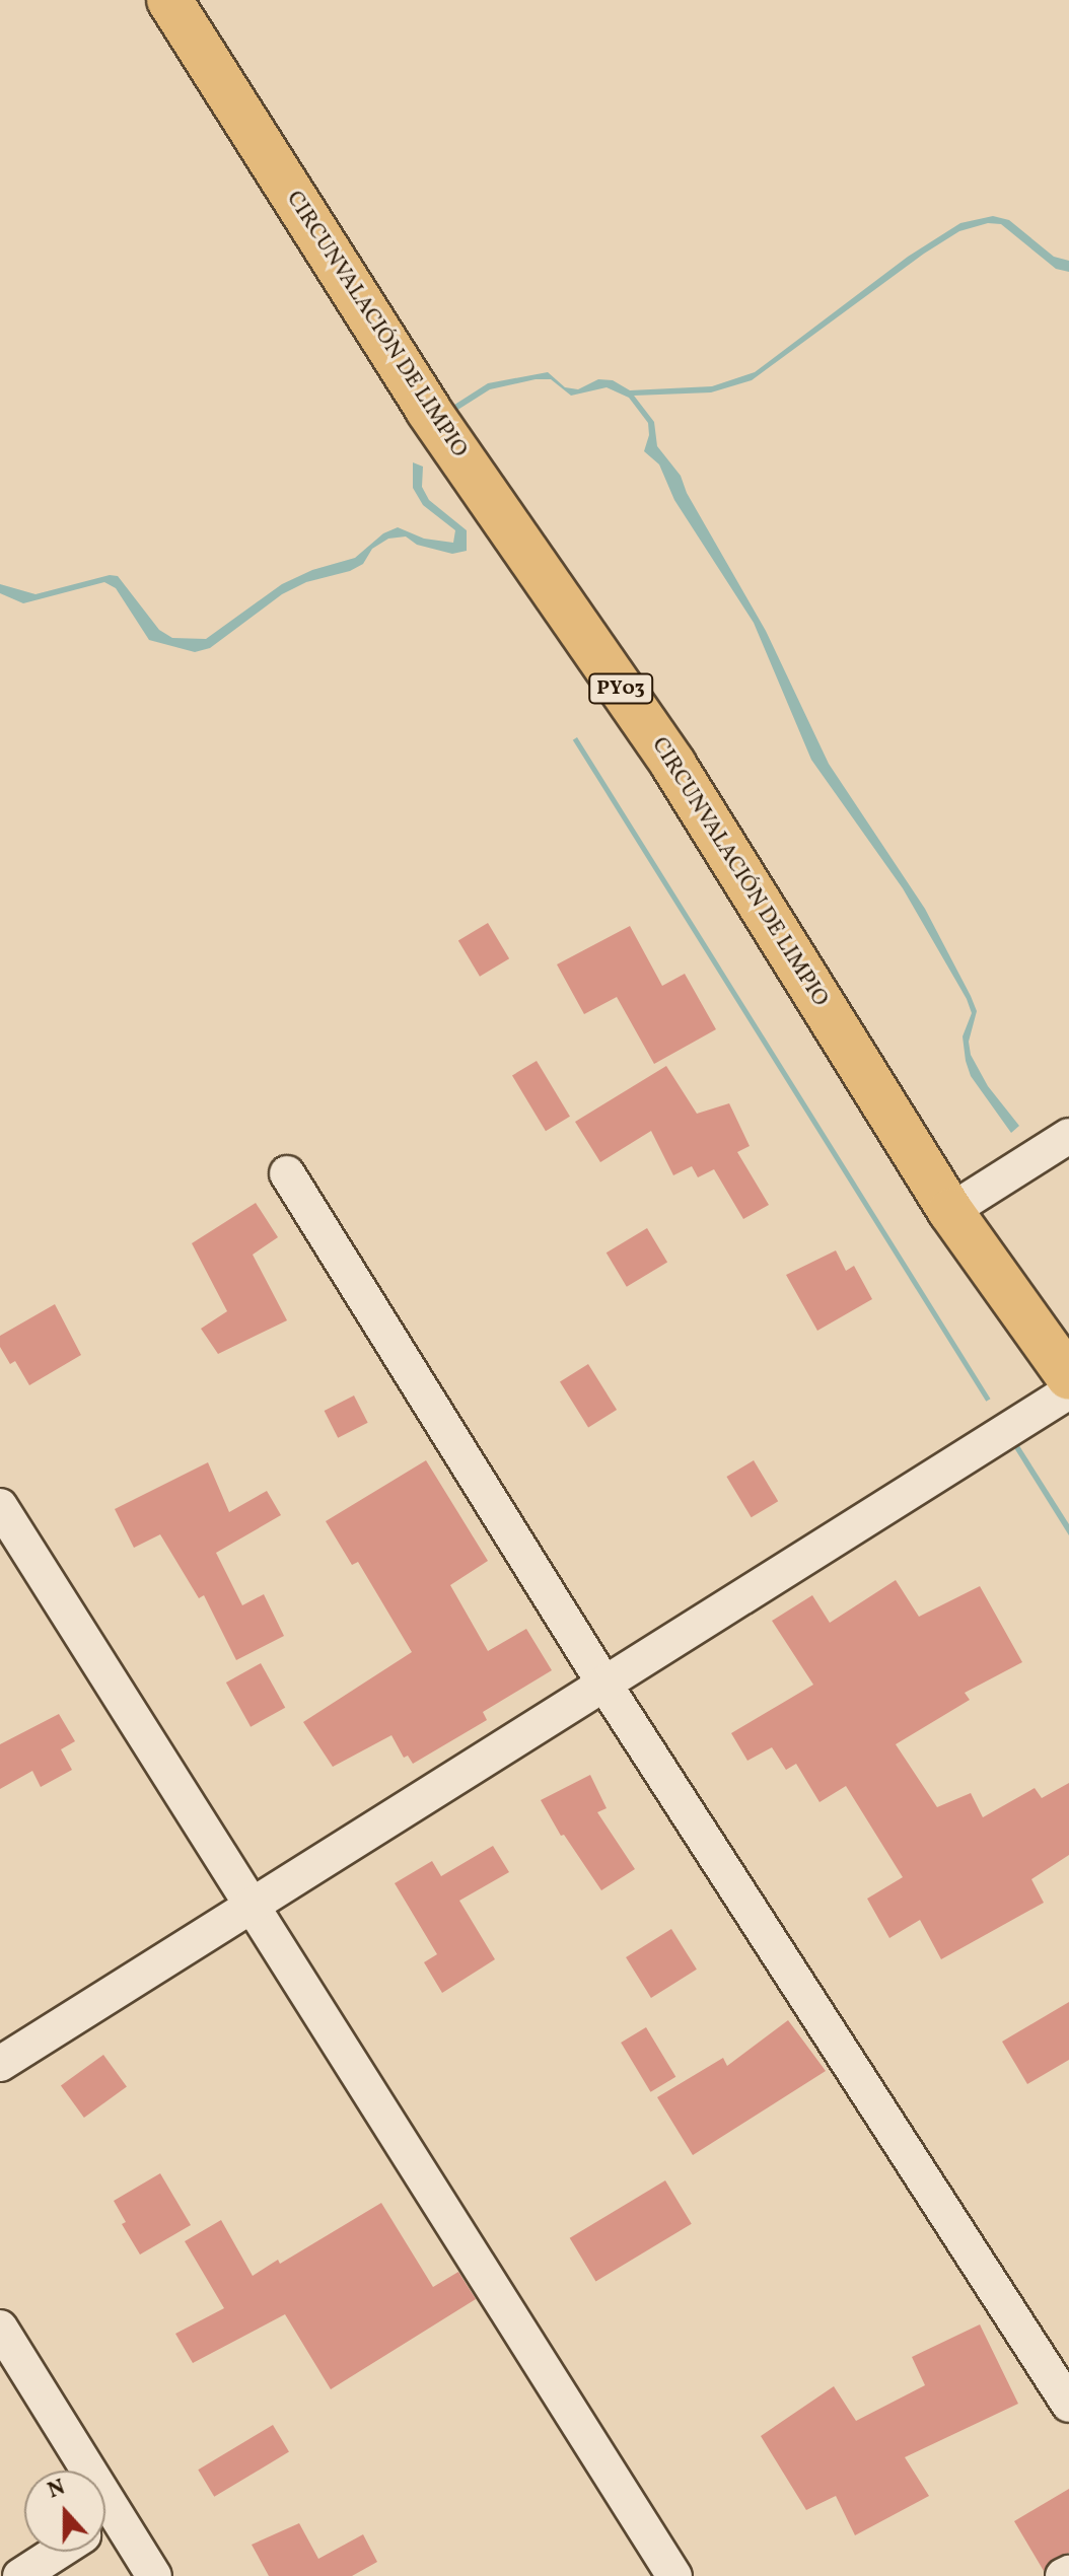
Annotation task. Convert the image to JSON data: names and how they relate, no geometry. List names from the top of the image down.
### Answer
{
  "streets": {
    "highway": ["CIRCUNVALACIÓN DE LIMPIO", "PY03"]
  },
  "north": "top"
}
